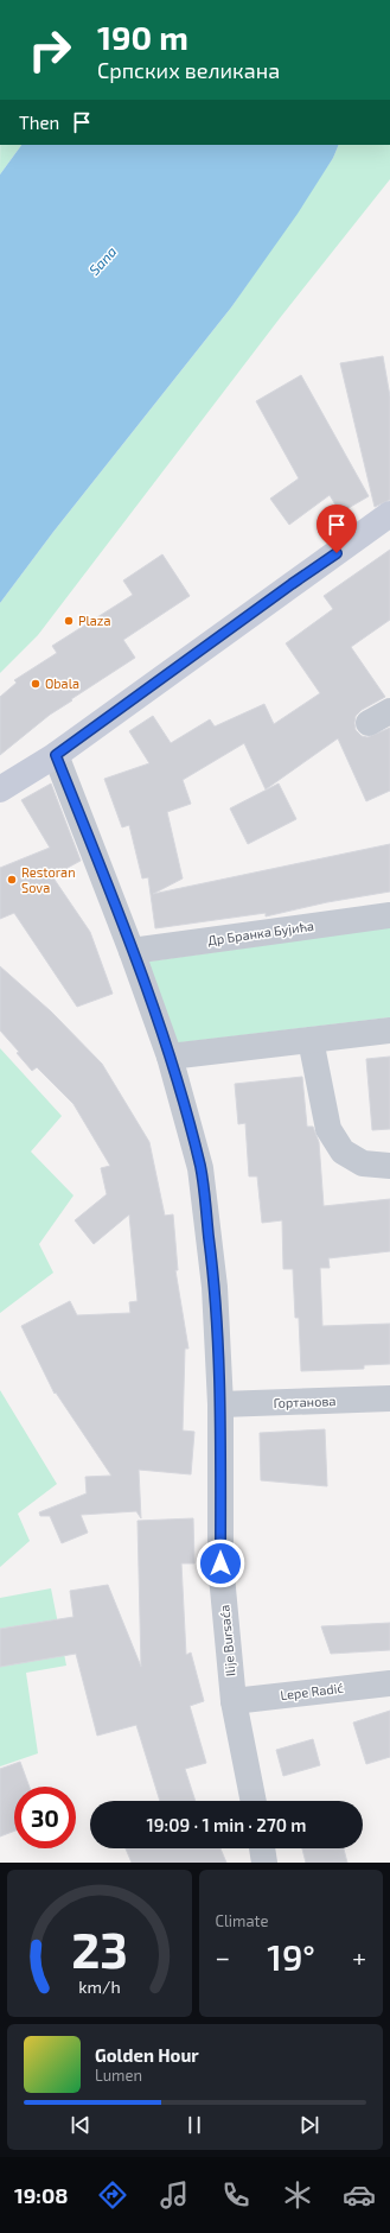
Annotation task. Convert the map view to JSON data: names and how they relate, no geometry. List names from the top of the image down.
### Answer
{
  "streets": {
    "street": [
      "Др Бранка Бујића",
      "Гортанова",
      "Ilije Bursaća",
      "Lepe Radić"
    ]
  },
  "crossings": [
    ["Др Бранка Бујића", "Ilije Bursaća"],
    ["Гортанова", "Ilije Bursaća"],
    ["Ilije Bursaća", "Lepe Radić"]
  ],
  "water": ["Sana"],
  "places": ["Plaza", "Obala", "Restoran Sova"],
  "page": {
    "turn": ["190 m", "Српских великана"],
    "then": "Then",
    "limit": "30",
    "trip": "19:09 · 1 min · 270 m",
    "tile": "Climate",
    "heat": ["−", "19°", "+"],
    "song": ["Golden Hour", "Lumen"],
    "tabs": "19:08",
    "gauge": ["23", "km/h"]
  }
}
